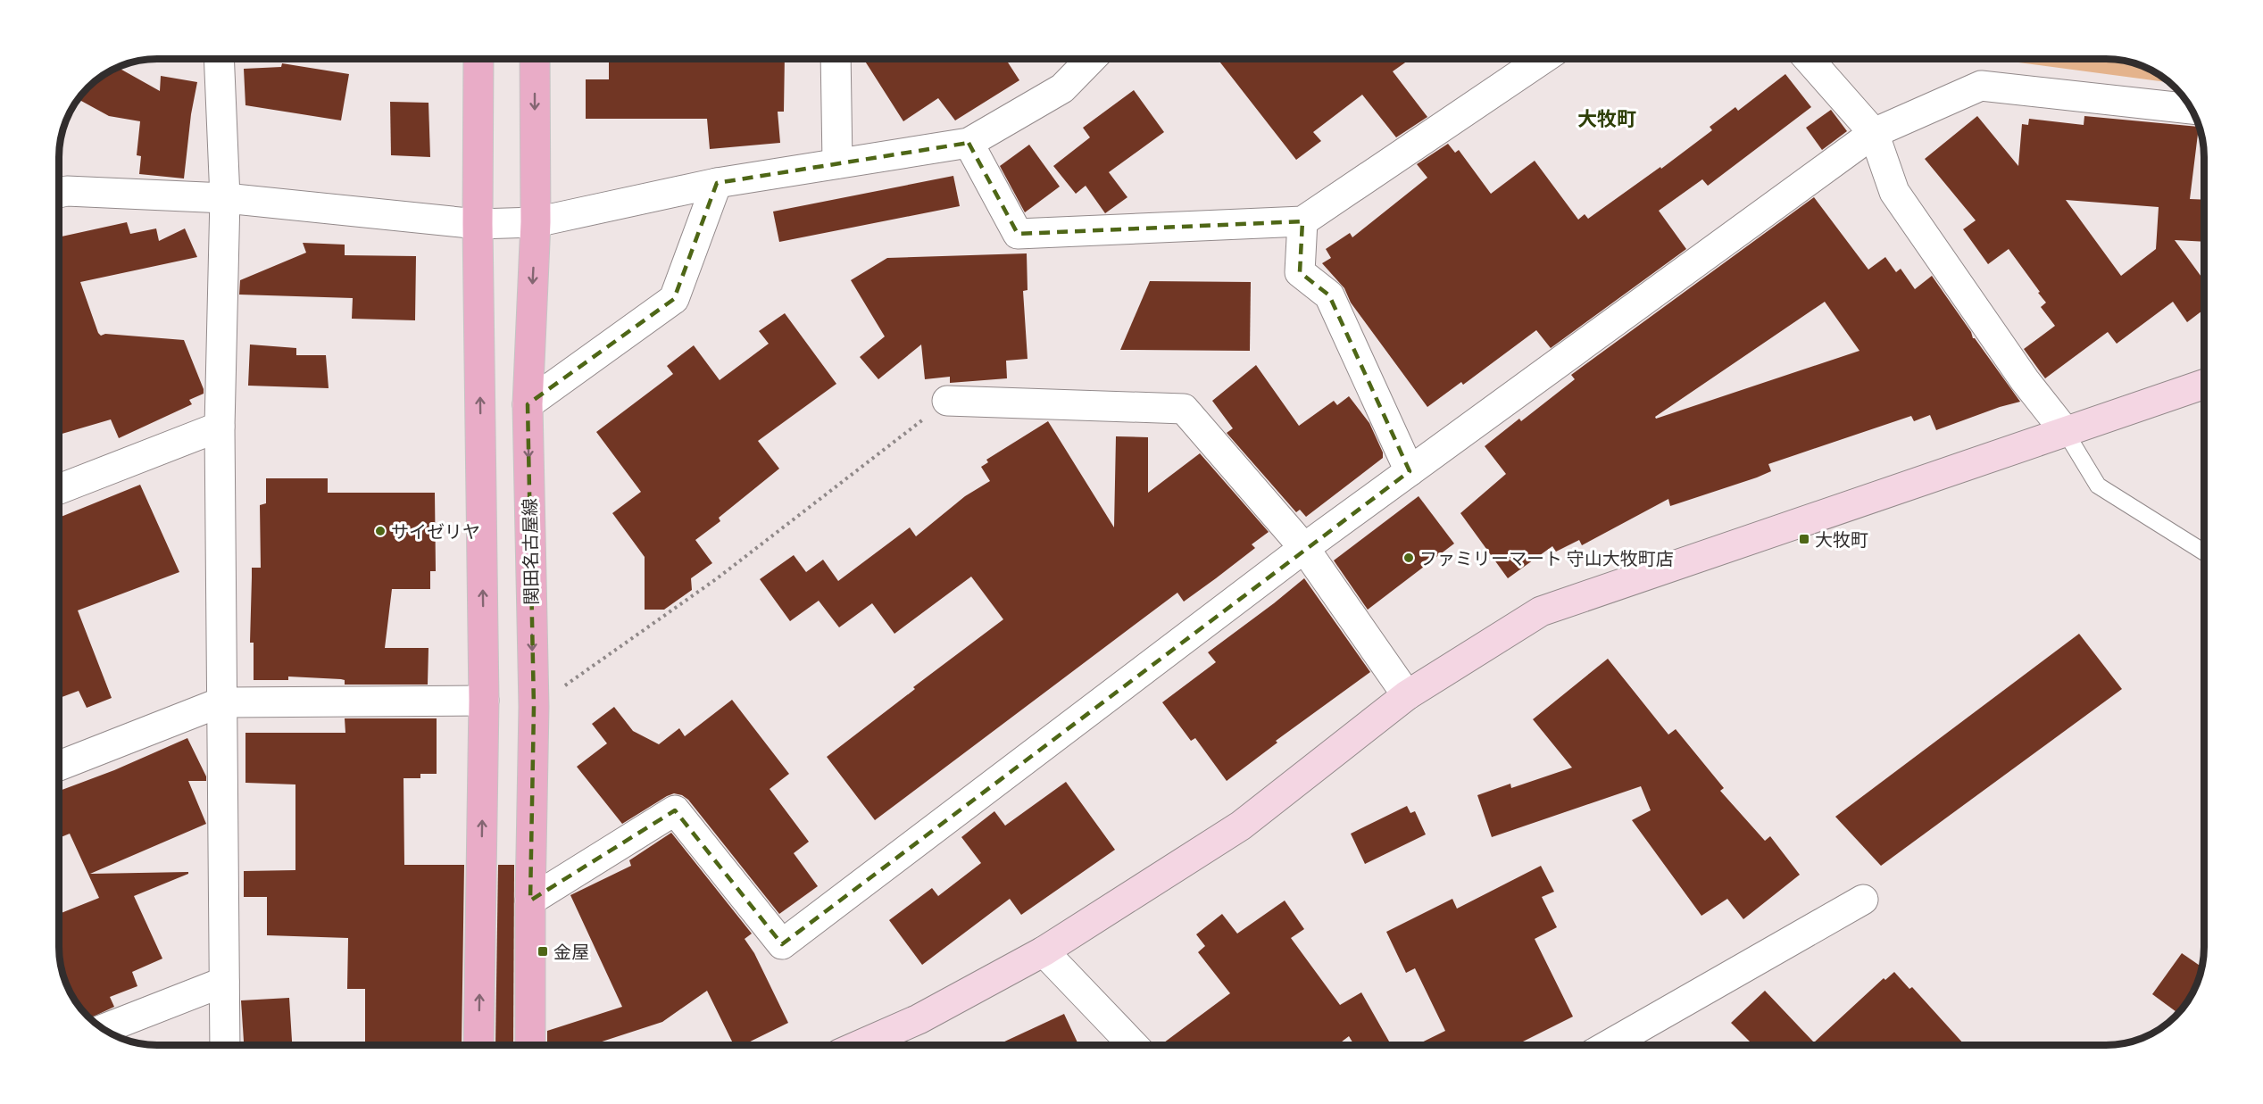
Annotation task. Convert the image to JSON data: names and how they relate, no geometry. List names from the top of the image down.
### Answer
{
  "streets": {
    "main road": ["関田名古屋線"]
  },
  "districts": ["大牧町"],
  "places": {
    "other": ["サイゼリヤ", "ファミリーマート 守山大牧町店"],
    "transit": ["大牧町", "金屋"]
  }
}
